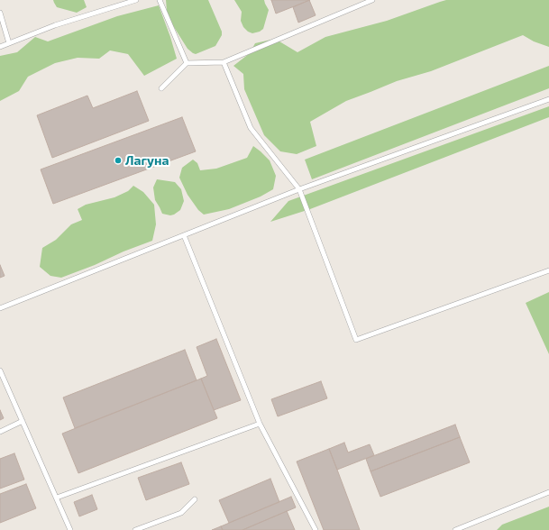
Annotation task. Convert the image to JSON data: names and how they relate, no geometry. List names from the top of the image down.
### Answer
{
  "places": ["Лагуна"]
}
